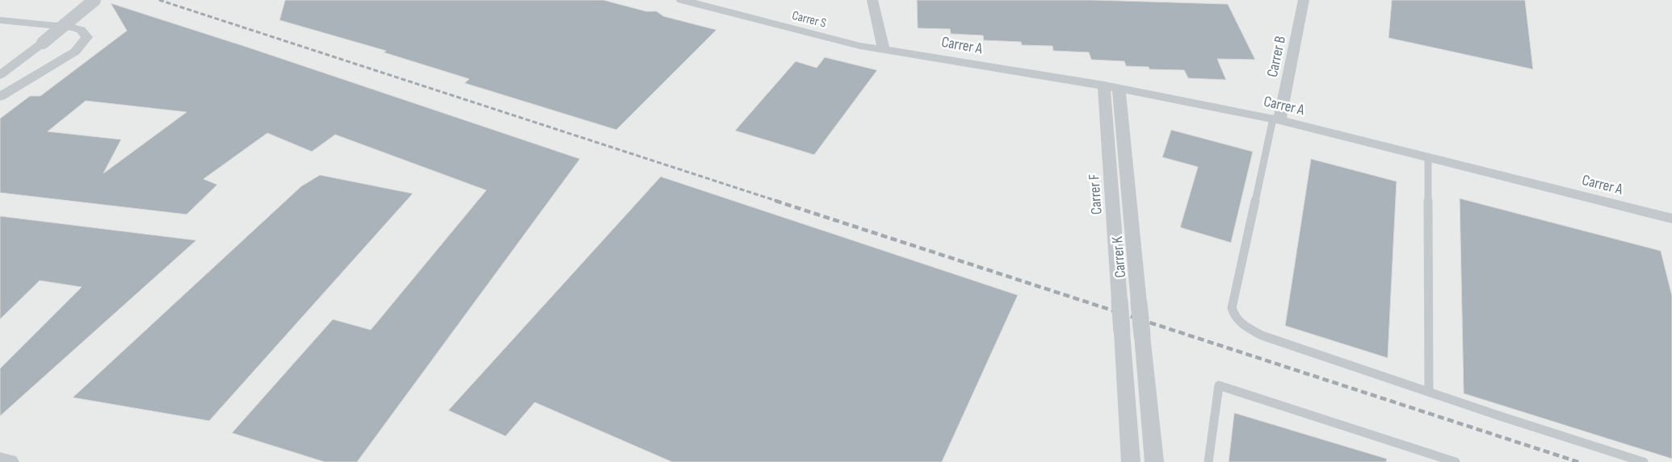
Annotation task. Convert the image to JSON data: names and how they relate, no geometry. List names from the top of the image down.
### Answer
{
  "streets": {
    "street": [
      "Carrer S",
      "Carrer A",
      "Carrer B",
      "Carrer F",
      "Carrer K"
    ]
  },
  "crossings": [
    ["Carrer S", "Carrer A"],
    ["Carrer A", "Carrer B"],
    ["Carrer A", "Carrer F"],
    ["Carrer A", "Carrer K"]
  ]
}
